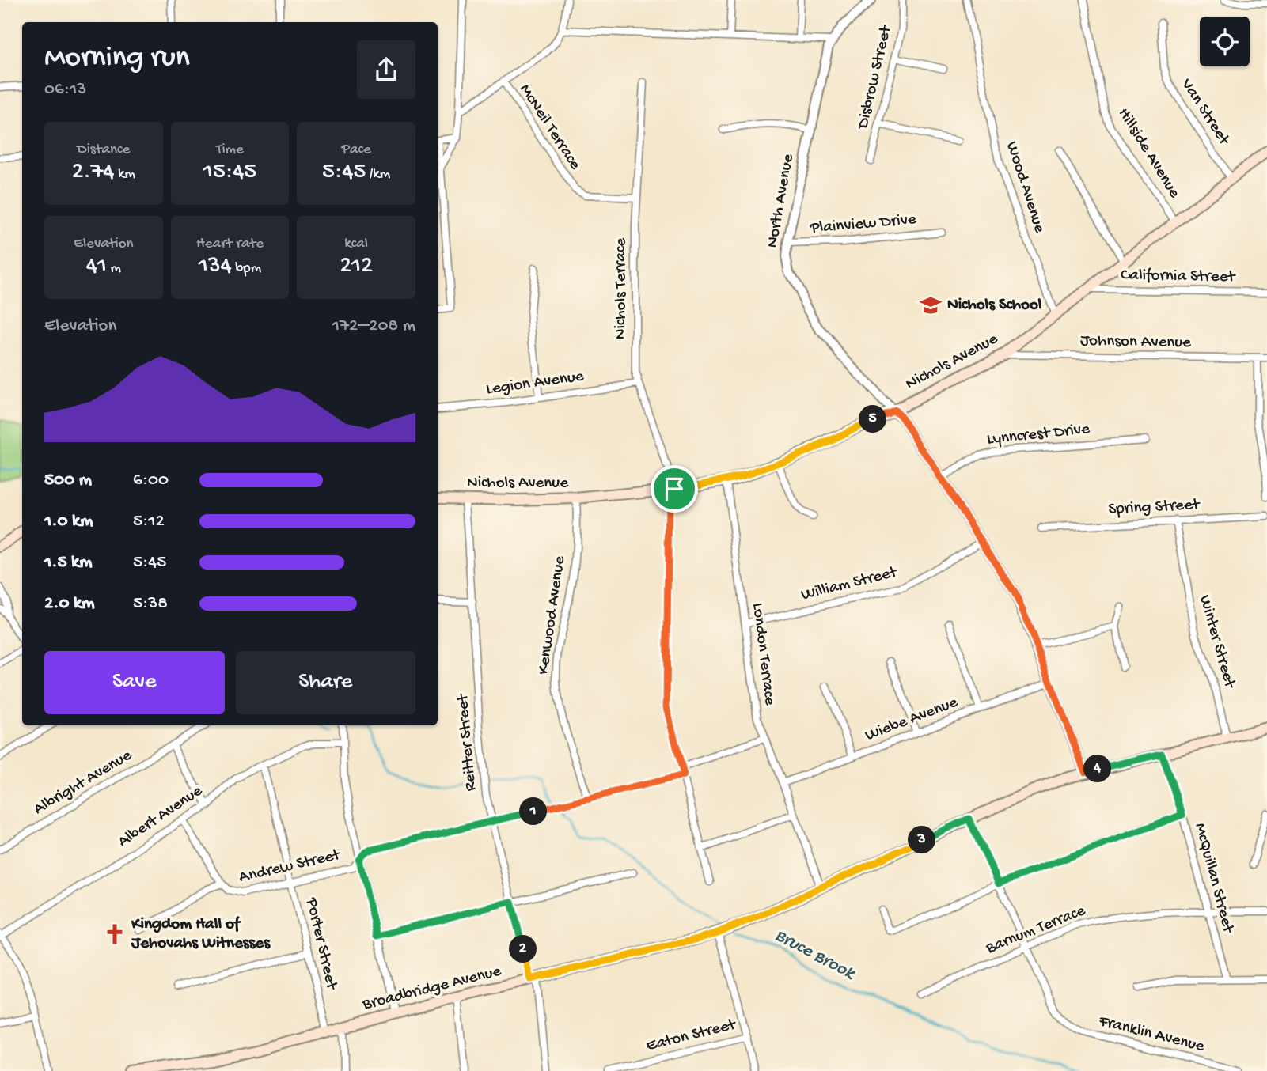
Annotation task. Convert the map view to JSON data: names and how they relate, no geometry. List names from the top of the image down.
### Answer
{
  "streets": {
    "main road": ["Nichols Avenue", "Broadbridge Avenue"],
    "street": [
      "Disbrow Street",
      "Van Street",
      "McNeil Terrace",
      "Hillside Avenue",
      "Wood Avenue",
      "North Avenue",
      "Plainview Drive",
      "California Street",
      "Nichols Terrace",
      "Johnson Avenue",
      "Legion Avenue",
      "Lynncrest Drive",
      "Spring Street",
      "William Street",
      "Kenwood Avenue",
      "Winter Street",
      "London Terrace",
      "Wiebe Avenue",
      "Reitter Street",
      "Albright Avenue",
      "Albert Avenue",
      "Andrew Street",
      "McQuillan Street",
      "Barnum Terrace",
      "Porter Street",
      "Franklin Avenue",
      "Eaton Street"
    ]
  },
  "crossings": [
    ["Van Street", "Nichols Avenue"],
    ["McNeil Terrace", "Nichols Terrace"],
    ["Hillside Avenue", "Nichols Avenue"],
    ["Wood Avenue", "Nichols Avenue"],
    ["North Avenue", "Plainview Drive"],
    ["North Avenue", "Nichols Avenue"],
    ["North Avenue", "Lynncrest Drive"],
    ["North Avenue", "William Street"],
    ["North Avenue", "Wiebe Avenue"],
    ["North Avenue", "Broadbridge Avenue"],
    ["California Street", "Nichols Avenue"],
    ["Nichols Terrace", "Nichols Avenue"],
    ["Nichols Terrace", "Legion Avenue"],
    ["Nichols Terrace", "Andrew Street"],
    ["Johnson Avenue", "Nichols Avenue"],
    ["Nichols Avenue", "Kenwood Avenue"],
    ["Nichols Avenue", "London Terrace"],
    ["Nichols Avenue", "Reitter Street"],
    ["Spring Street", "Winter Street"],
    ["William Street", "London Terrace"],
    ["Kenwood Avenue", "Andrew Street"],
    ["Winter Street", "Broadbridge Avenue"],
    ["London Terrace", "Wiebe Avenue"],
    ["London Terrace", "Broadbridge Avenue"],
    ["Reitter Street", "Andrew Street"],
    ["Reitter Street", "Broadbridge Avenue"],
    ["Albert Avenue", "Porter Street"],
    ["Andrew Street", "Porter Street"],
    ["McQuillan Street", "Barnum Terrace"],
    ["McQuillan Street", "Broadbridge Avenue"],
    ["Barnum Terrace", "Franklin Avenue"],
    ["Porter Street", "Broadbridge Avenue"]
  ],
  "water": ["Bruce Brook"],
  "places": {
    "school or university": ["Nichols School"],
    "church": ["Kingdom Hall of Jehovahs Witnesses"]
  },
  "page": {
    "heading": ["Morning run", "06:13"],
    "stats": [
      ["Distance", "2.74 km"],
      ["Time", "15:45"],
      ["Pace", "5:45 /km"],
      ["Elevation", "41 m"],
      ["Heart rate", "134 bpm"],
      ["kcal", "212"]
    ],
    "chart": ["Elevation", "172–208 m"],
    "pins": [
      "5",
      "4",
      "1",
      "3",
      "2"
    ],
    "list": [
      {
        "name": "500 m",
        "note": "6:00"
      },
      {
        "name": "1.0 km",
        "note": "5:12"
      },
      {
        "name": "1.5 km",
        "note": "5:45"
      },
      {
        "name": "2.0 km",
        "note": "5:38"
      }
    ],
    "buttons": ["Save", "Share"]
  }
}
